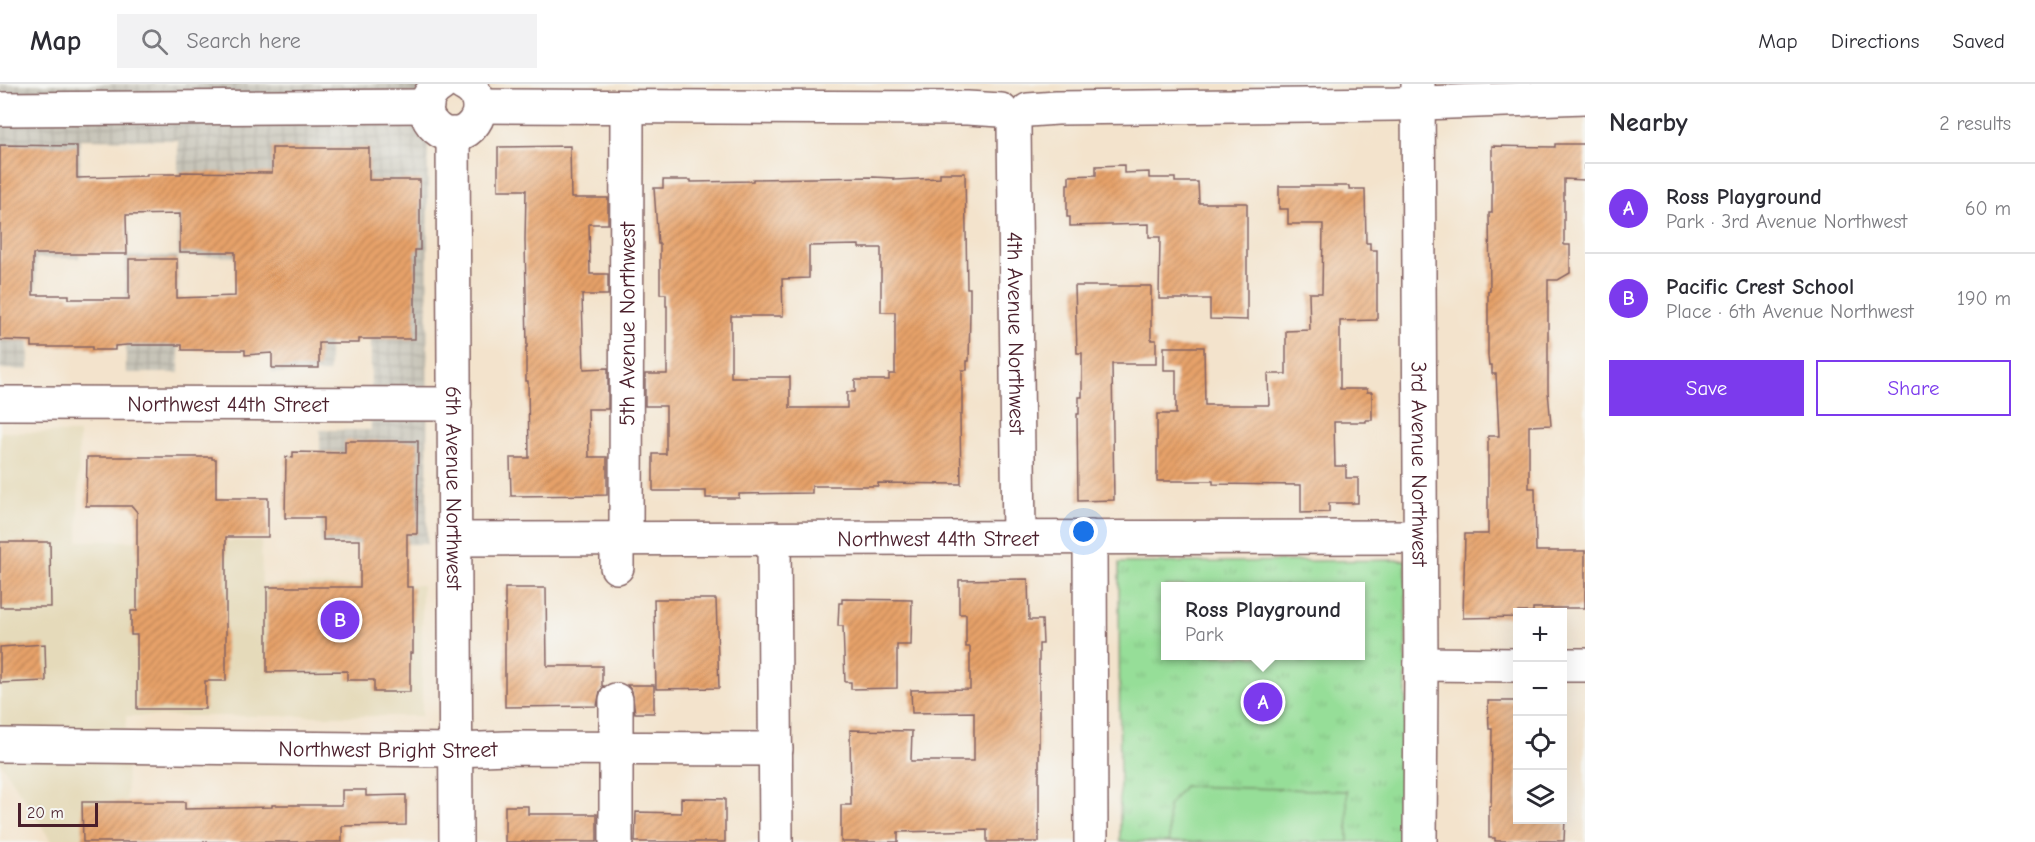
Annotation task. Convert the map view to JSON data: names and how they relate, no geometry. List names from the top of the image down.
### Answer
{
  "streets": {
    "street": [
      "5th Avenue Northwest",
      "4th Avenue Northwest",
      "Northwest 44th Street",
      "3rd Avenue Northwest",
      "6th Avenue Northwest",
      "Northwest Bright Street"
    ]
  },
  "crossings": [
    ["5th Avenue Northwest", "Northwest 44th Street"],
    ["4th Avenue Northwest", "Northwest 44th Street"],
    ["Northwest 44th Street", "3rd Avenue Northwest"],
    ["Northwest 44th Street", "6th Avenue Northwest"],
    ["6th Avenue Northwest", "Northwest Bright Street"]
  ],
  "scale_bar": "20 m",
  "page": {
    "header": "Map",
    "search": "Search here",
    "nav": ["Map", "Directions", "Saved"],
    "heading": ["Nearby", "2 results"],
    "list": [
      {
        "mark": "A",
        "name": "Ross Playground",
        "note": "Park · 3rd Avenue Northwest",
        "value": "60 m"
      },
      {
        "mark": "B",
        "name": "Pacific Crest School",
        "note": "Place · 6th Avenue Northwest",
        "value": "190 m"
      }
    ],
    "buttons": ["Save", "Share"],
    "popup": ["Ross Playground", "Park"],
    "pins": ["B", "A"],
    "map_buttons": ["+", "−"],
    "scale": "20 m"
  }
}
